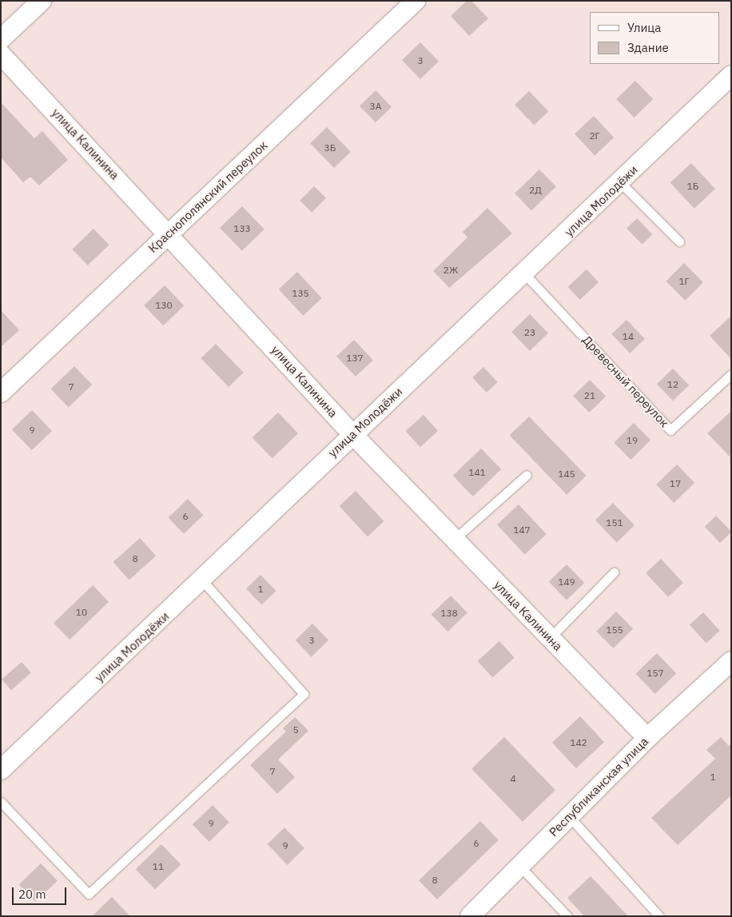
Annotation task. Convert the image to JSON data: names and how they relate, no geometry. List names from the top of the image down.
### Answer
{
  "streets": {
    "street": [
      "улица Калинина",
      "Краснополянский переулок",
      "улица Молодёжи",
      "Республиканская улица"
    ],
    "lane": ["Древесный переулок"]
  },
  "crossings": [
    ["улица Калинина", "Краснополянский переулок"],
    ["улица Калинина", "улица Молодёжи"],
    ["улица Калинина", "Республиканская улица"],
    ["улица Молодёжи", "Древесный переулок"]
  ],
  "house_numbers": [
    "3",
    "3А",
    "2Г",
    "3Б",
    "1Б",
    "2Д",
    "133",
    "2Ж",
    "1Г",
    "135",
    "130",
    "23",
    "14",
    "137",
    "12",
    "7",
    "21",
    "9",
    "19",
    "141",
    "145",
    "17",
    "6",
    "151",
    "147",
    "8",
    "149",
    "1",
    "10",
    "138",
    "155",
    "3",
    "157",
    "5",
    "142",
    "7",
    "1",
    "4",
    "9",
    "6",
    "9",
    "11",
    "8"
  ],
  "legend": ["Улица", "Здание"],
  "scale_bar": "20 m"
}
